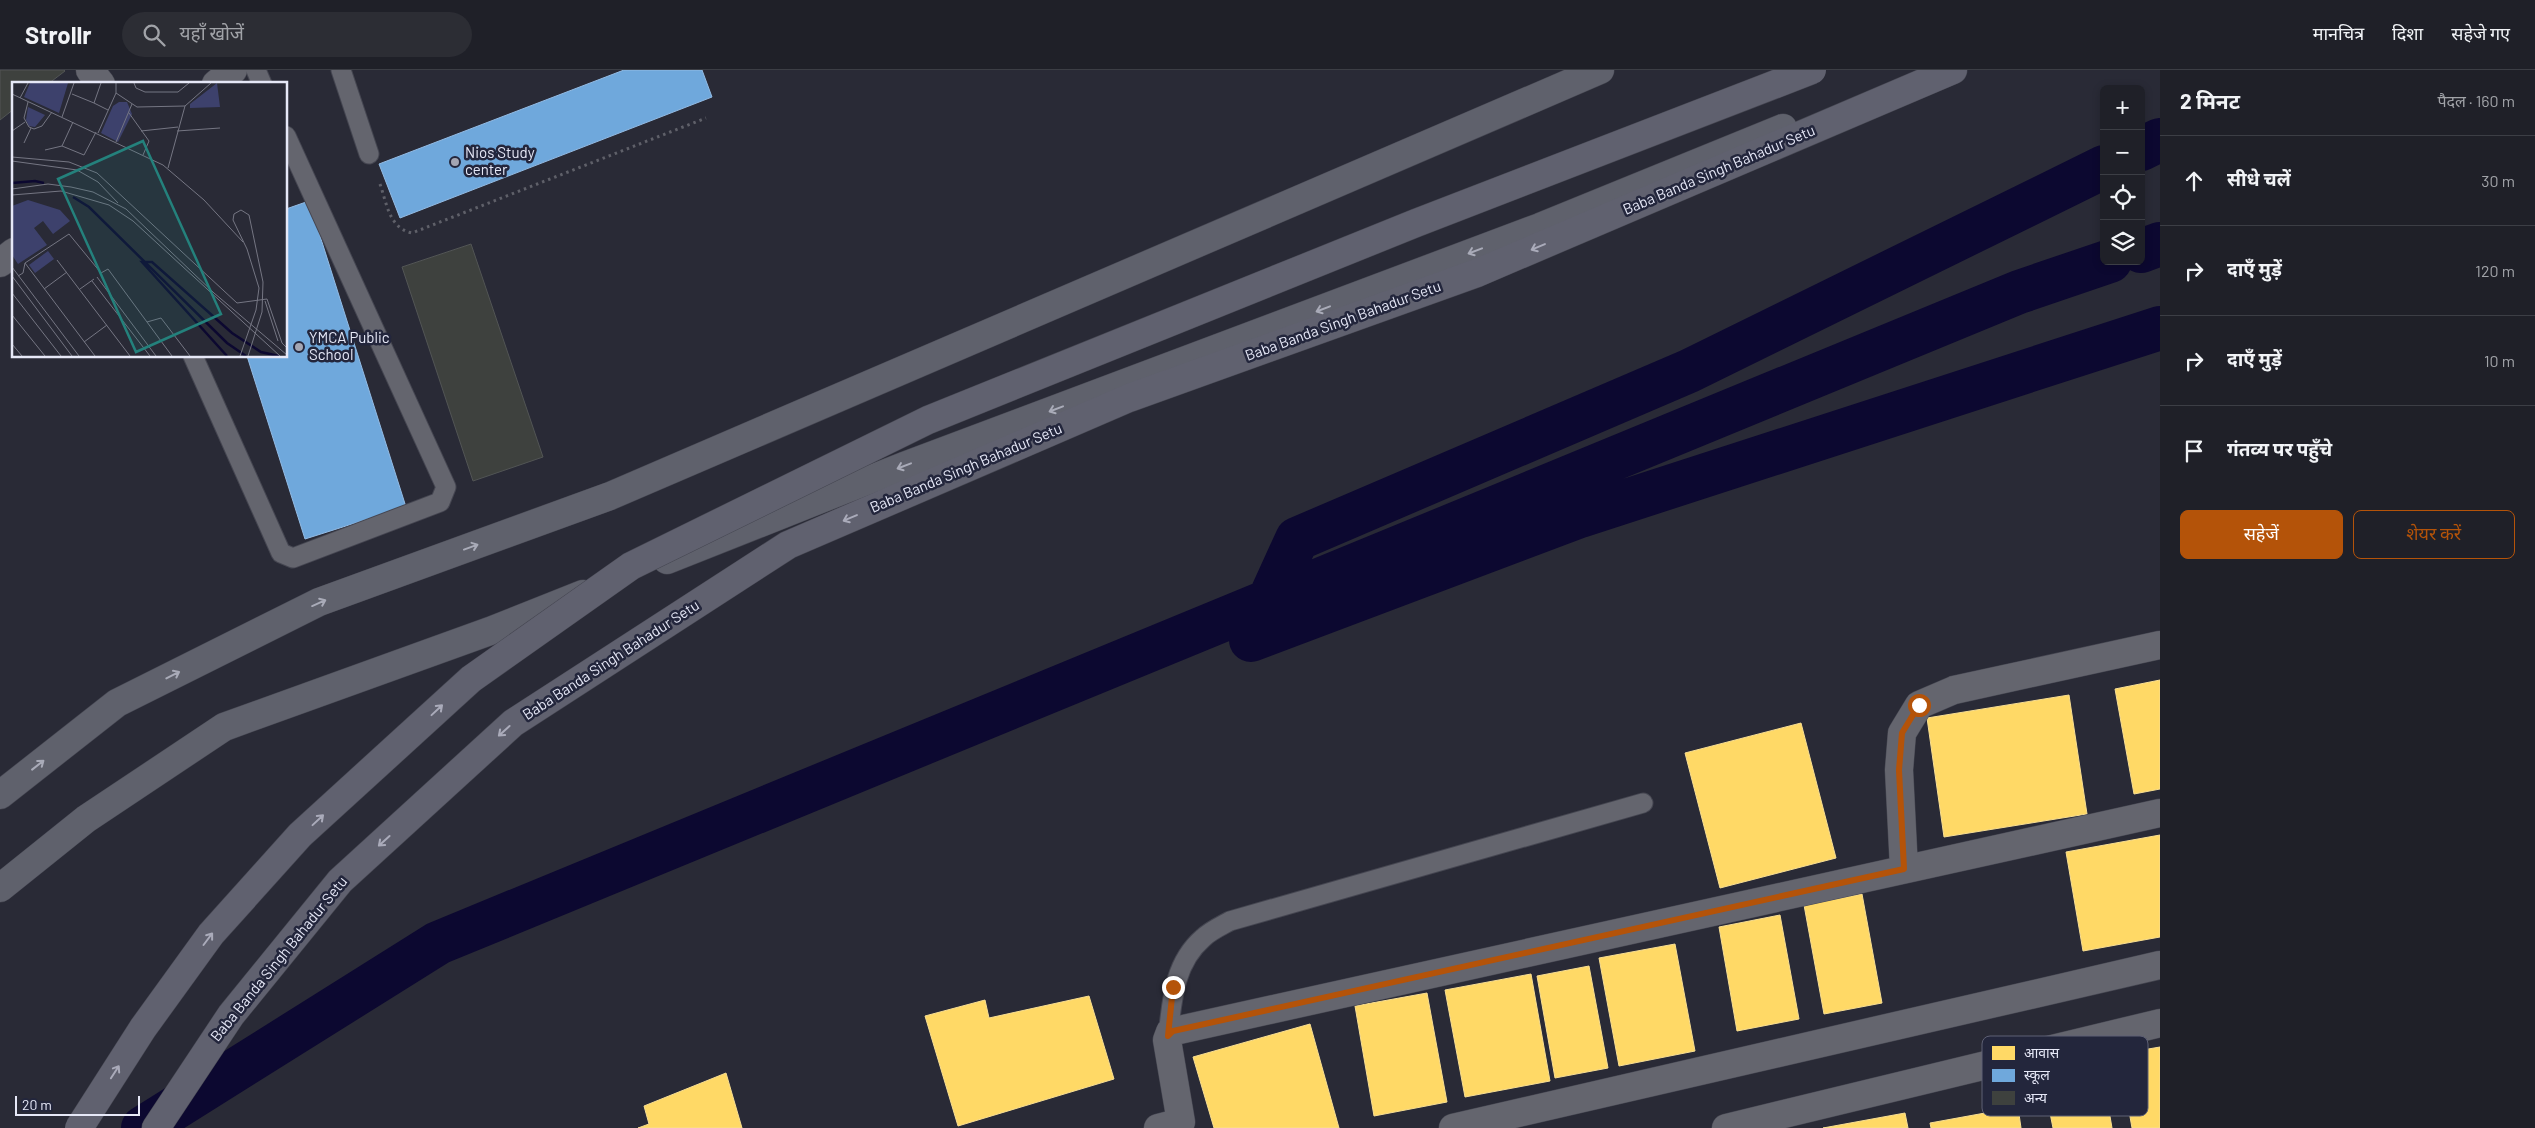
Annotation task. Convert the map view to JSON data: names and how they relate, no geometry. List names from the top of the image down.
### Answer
{
  "streets": {
    "highway": ["Baba Banda Singh Bahadur Setu"]
  },
  "places": ["Nios Study center", "YMCA Public School"],
  "legend": ["आवास", "स्कूल", "अन्य"],
  "scale_bar": "20 m",
  "page": {
    "header": "Strollr",
    "search": "यहाँ खोजें",
    "nav": ["मानचित्र", "दिशा", "सहेजे गए"],
    "heading": ["2 मिनट", "पैदल · 160 m"],
    "map_buttons": ["+", "−"],
    "list": [
      ["सीधे चलें", "30 m"],
      ["दाएँ मुड़ें", "120 m"],
      ["दाएँ मुड़ें", "10 m"],
      "गंतव्य पर पहुँचे"
    ],
    "buttons": ["सहेजें", "शेयर करें"],
    "scale": "20 m"
  }
}
